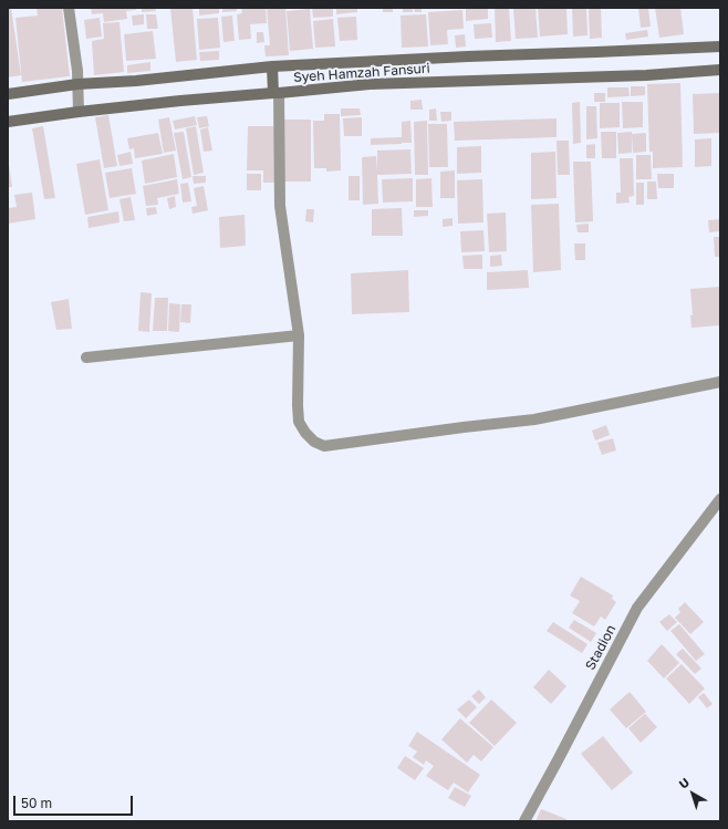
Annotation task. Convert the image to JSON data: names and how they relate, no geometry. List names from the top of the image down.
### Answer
{
  "streets": {
    "main road": ["Syeh Hamzah Fansuri"],
    "street": ["Stadion"]
  },
  "scale_bar": "50 m",
  "north": "top left"
}
